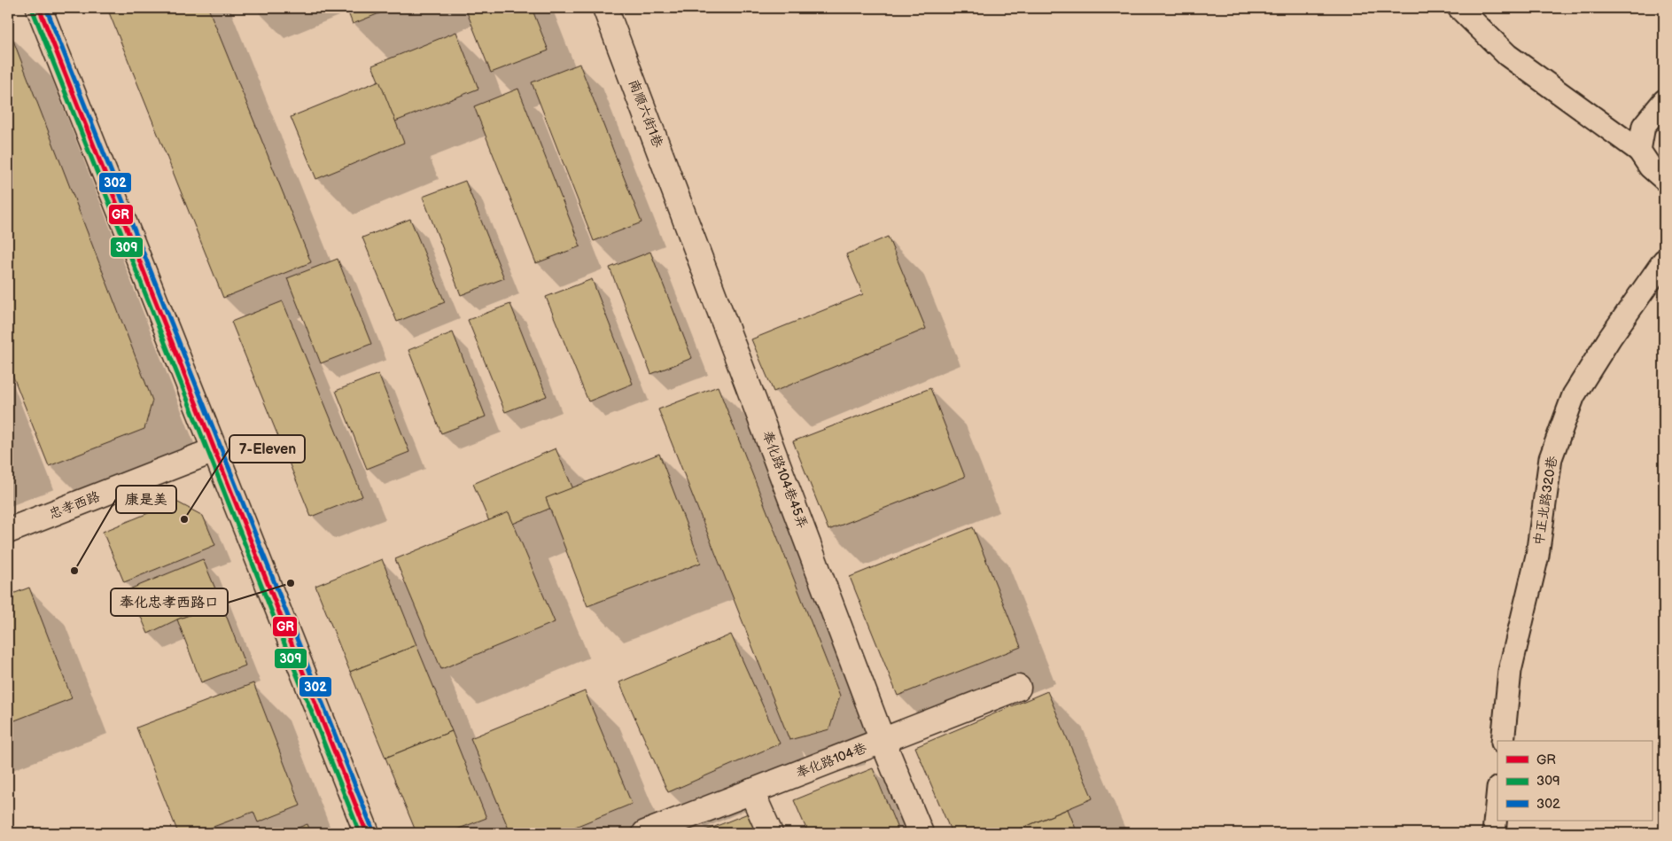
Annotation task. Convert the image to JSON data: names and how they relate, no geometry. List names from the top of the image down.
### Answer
{
  "streets": {
    "street": [
      "南順六街1巷",
      "奉化路104巷45弄",
      "忠孝西路",
      "奉化路104巷"
    ],
    "lane": ["中正北路320巷"]
  },
  "crossings": [
    ["南順六街1巷", "奉化路104巷45弄"],
    ["奉化路104巷45弄", "奉化路104巷"]
  ],
  "places": ["7-Eleven", "康是美", "奉化忠孝西路口"],
  "lines": ["transit line GR", "transit line 302", "transit line 309"],
  "legend": ["GR", "309", "302"]
}
